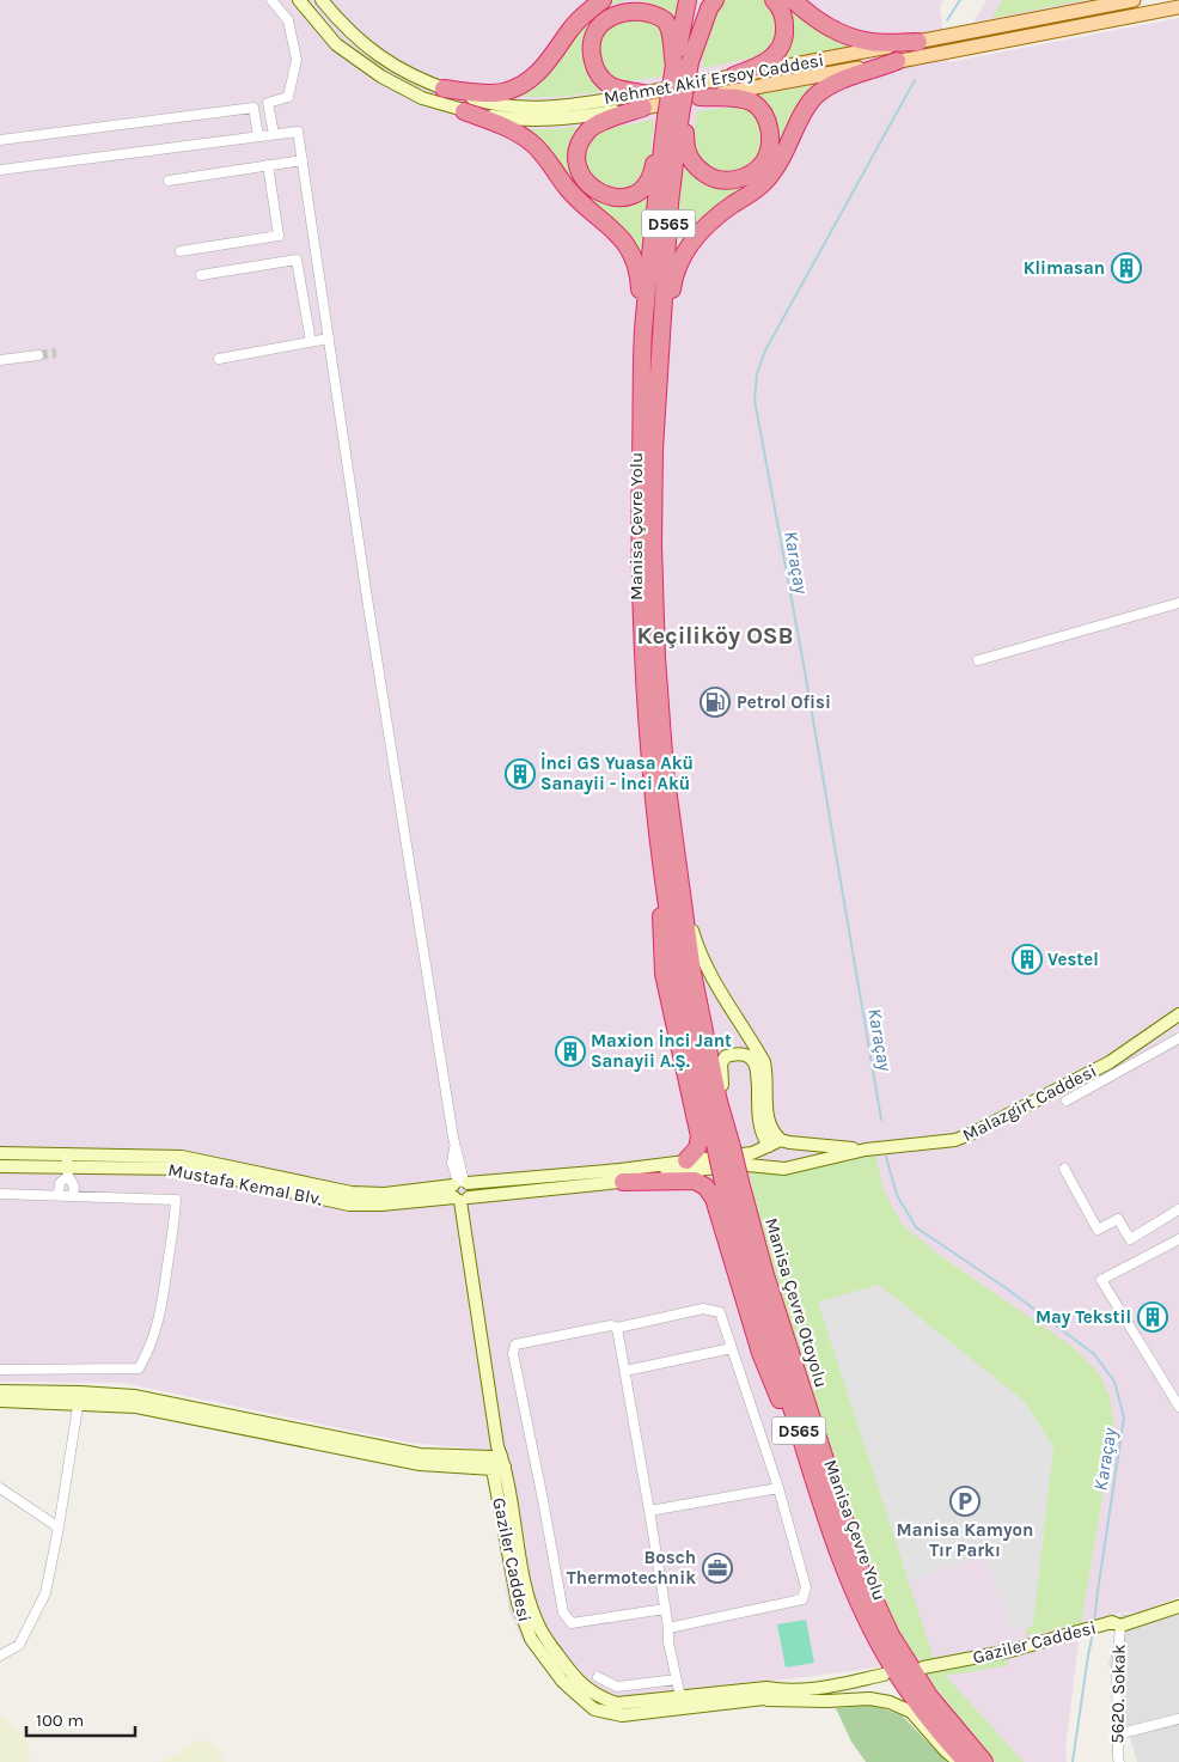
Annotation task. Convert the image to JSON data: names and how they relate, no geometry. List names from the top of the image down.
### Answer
{
  "streets": {
    "highway": ["D565", "Manisa Çevre Yolu", "Manisa Çevre Otoyolu"],
    "main road": ["Mehmet Akif Ersoy Caddesi"],
    "street": [
      "Malazgirt Caddesi",
      "Mustafa Kemal Blv.",
      "Gaziler Caddesi",
      "5620. Sokak"
    ]
  },
  "crossings": [
    ["D565", "Manisa Çevre Yolu"],
    ["Manisa Çevre Yolu", "Manisa Çevre Otoyolu"],
    ["Mustafa Kemal Blv.", "Gaziler Caddesi"],
    ["Gaziler Caddesi", "5620. Sokak"]
  ],
  "districts": ["Keçiliköy OSB"],
  "water": ["Karaçay"],
  "places": {
    "building": [
      "Klimasan",
      "İnci GS Yuasa Akü Sanayii - İnci Akü",
      "Vestel",
      "Maxion İnci Jant Sanayii A.Ş.",
      "May Tekstil"
    ],
    "fuel station": ["Petrol Ofisi"],
    "parking": ["Manisa Kamyon Tır Parkı"],
    "office": ["Bosch Thermotechnik"]
  },
  "scale_bar": "100 m"
}
